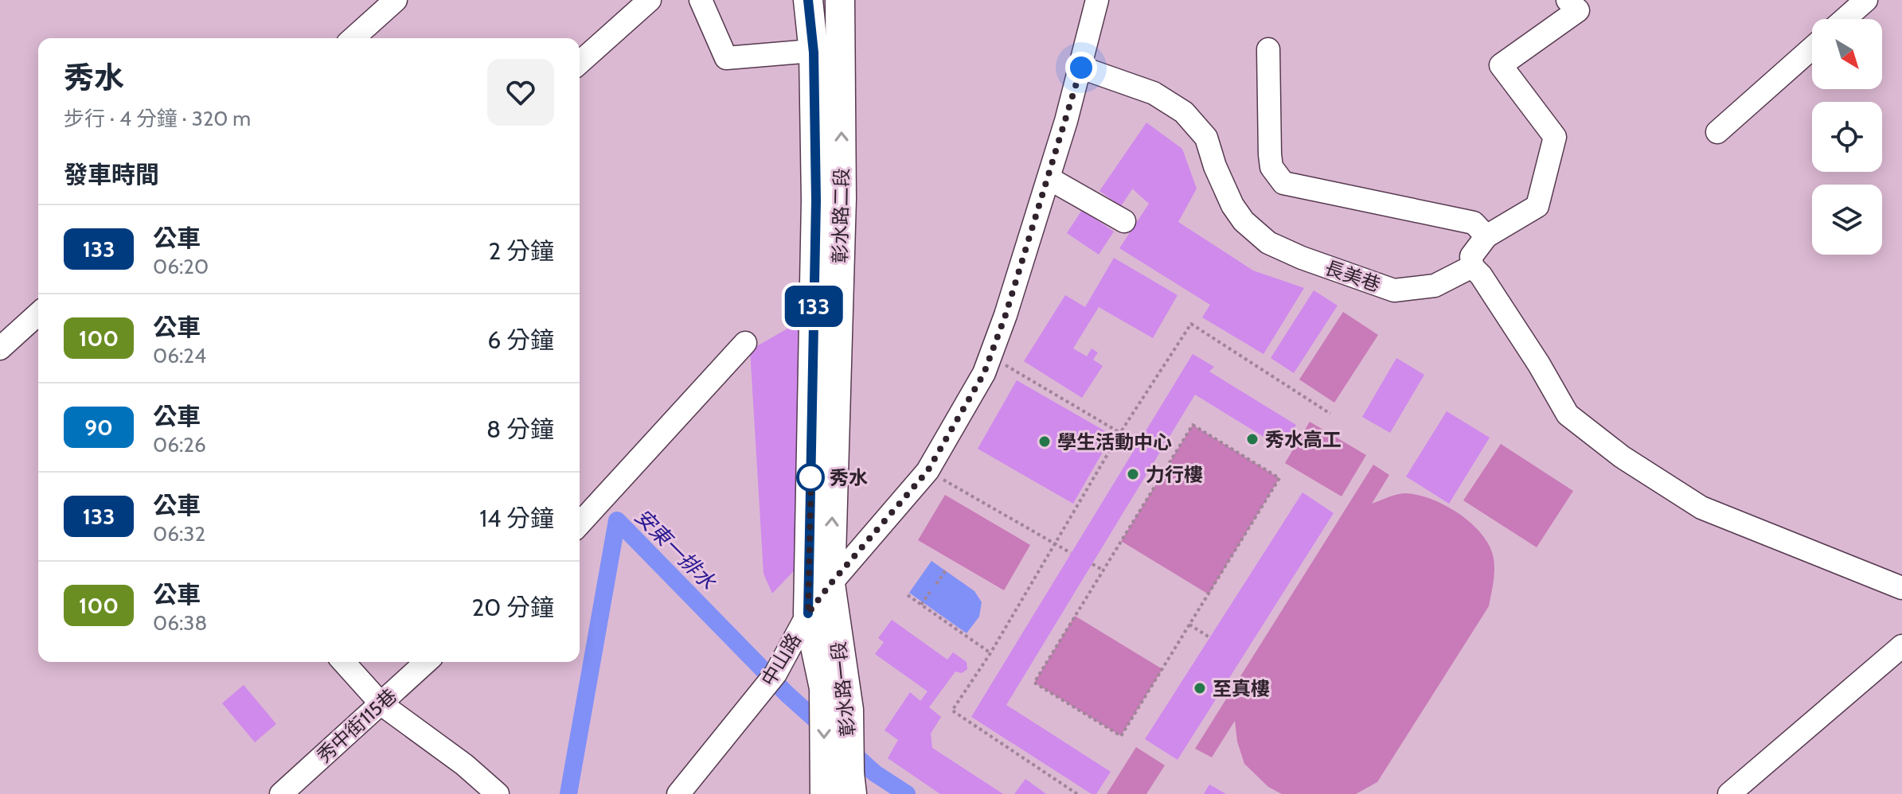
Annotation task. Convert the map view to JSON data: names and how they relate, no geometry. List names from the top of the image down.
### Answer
{
  "streets": {
    "main road": ["彰水路二段", "彰水路一段"],
    "street": ["長美巷", "中山路", "秀中街115巷"]
  },
  "crossings": [
    ["彰水路二段", "中山路"],
    ["彰水路二段", "彰水路一段"],
    ["長美巷", "中山路"],
    ["中山路", "彰水路一段"]
  ],
  "water": ["安東一排水"],
  "places": [
    "秀水高工",
    "學生活動中心",
    "力行樓",
    "秀水",
    "至真樓"
  ],
  "lines": ["bus line 133"],
  "north": "bottom right",
  "page": {
    "on_map": "133",
    "heading": [
      ["秀水", "步行 · 4 分鐘 · 320 m"],
      "發車時間"
    ],
    "list": [
      {
        "mark": "133",
        "name": "公車",
        "note": "06:20",
        "value": "2 分鐘"
      },
      {
        "mark": "100",
        "name": "公車",
        "note": "06:24",
        "value": "6 分鐘"
      },
      {
        "mark": "90",
        "name": "公車",
        "note": "06:26",
        "value": "8 分鐘"
      },
      {
        "mark": "133",
        "name": "公車",
        "note": "06:32",
        "value": "14 分鐘"
      },
      {
        "mark": "100",
        "name": "公車",
        "note": "06:38",
        "value": "20 分鐘"
      }
    ]
  }
}
